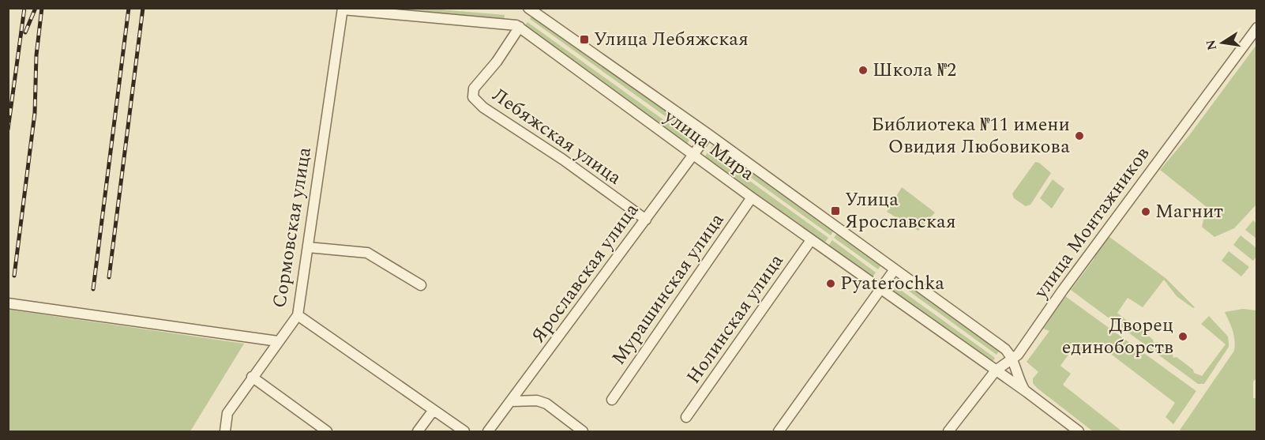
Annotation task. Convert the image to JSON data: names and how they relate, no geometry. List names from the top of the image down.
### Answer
{
  "streets": {
    "street": [
      "Лебяжская улица",
      "улица Мира",
      "улица Монтажников",
      "Сормовская улица",
      "Ярославская улица",
      "Мурашинская улица",
      "Нолинская улица"
    ]
  },
  "crossings": [
    ["Лебяжская улица", "улица Мира"],
    ["Лебяжская улица", "Ярославская улица"],
    ["улица Мира", "улица Монтажников"],
    ["улица Мира", "Сормовская улица"],
    ["улица Мира", "Ярославская улица"],
    ["улица Мира", "Мурашинская улица"],
    ["улица Мира", "Нолинская улица"]
  ],
  "places": {
    "transit": ["Улица Лебяжская", "Улица Ярославская"],
    "other": [
      "Школа №2",
      "Библиотека №11 имени Овидия Любовикова",
      "Магнит",
      "Pyaterochka",
      "Дворец единоборств"
    ]
  },
  "north": "left"
}
